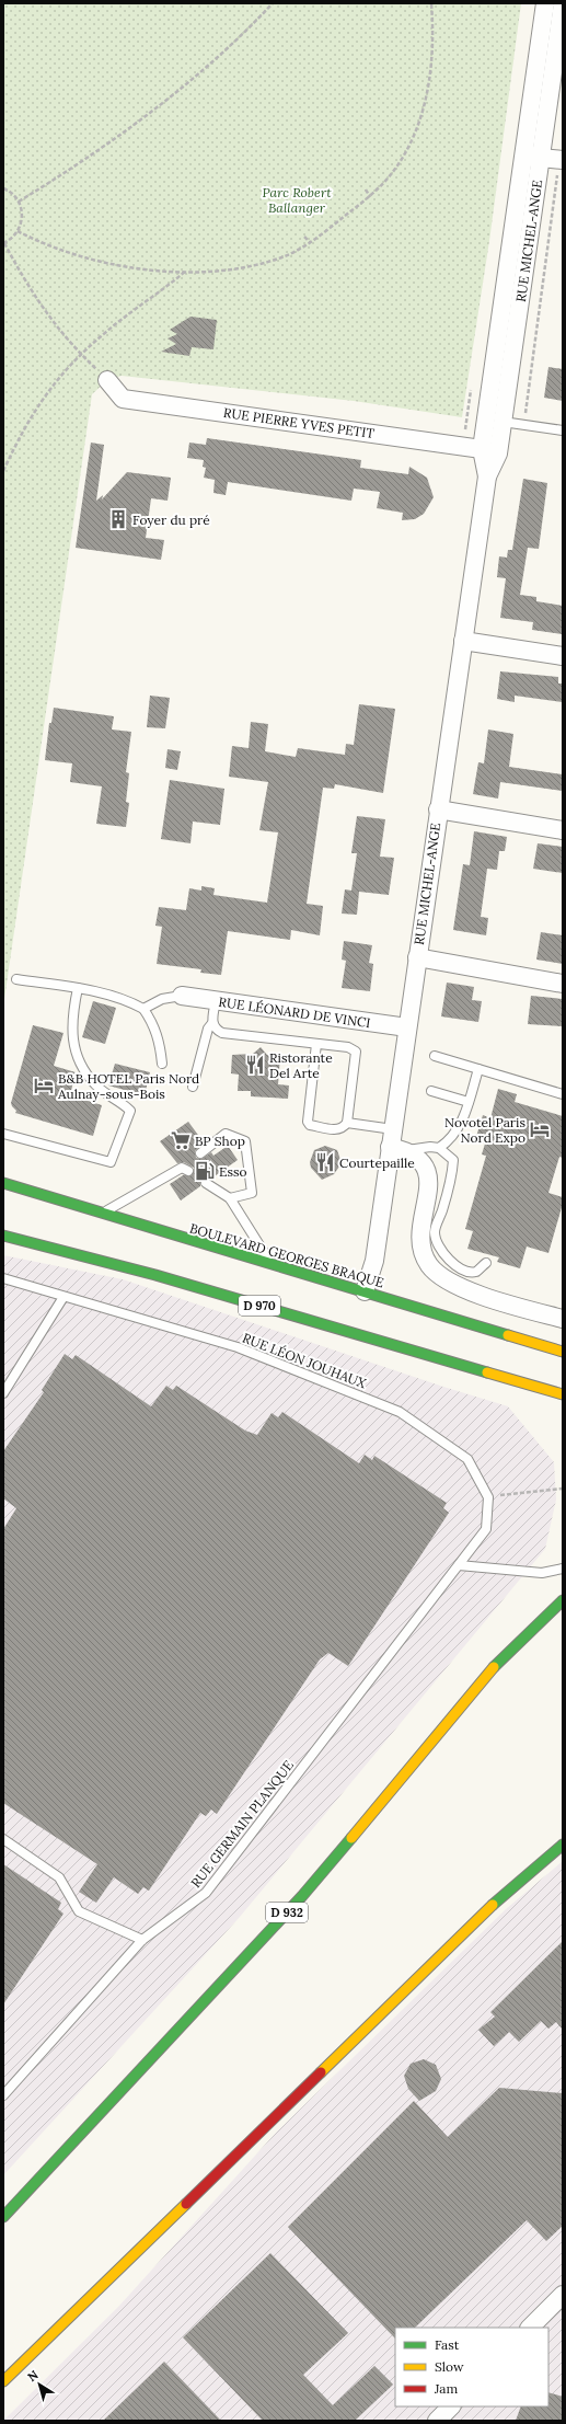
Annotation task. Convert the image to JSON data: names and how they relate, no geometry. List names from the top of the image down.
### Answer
{
  "streets": {
    "main road": ["BOULEVARD GEORGES BRAQUE", "D 970", "D 932"],
    "street": ["RUE MICHEL-ANGE", "RUE PIERRE YVES PETIT", "RUE LÉONARD DE VINCI"],
    "lane": ["RUE LÉON JOUHAUX", "RUE GERMAIN PLANQUE"]
  },
  "crossings": [
    ["RUE MICHEL-ANGE", "RUE PIERRE YVES PETIT"],
    ["RUE MICHEL-ANGE", "RUE LÉONARD DE VINCI"],
    ["RUE MICHEL-ANGE", "BOULEVARD GEORGES BRAQUE"]
  ],
  "parks": ["Parc Robert Ballanger"],
  "places": {
    "building": ["Foyer du pré"],
    "restaurant": ["Ristorante Del Arte", "Courtepaille"],
    "hotel": ["B&B HOTEL Paris Nord Aulnay-sous-Bois", "Novotel Paris Nord Expo"],
    "supermarket": ["BP Shop"],
    "fuel station": ["Esso"]
  },
  "legend": ["Fast", "Slow", "Jam"],
  "north": "top left"
}
